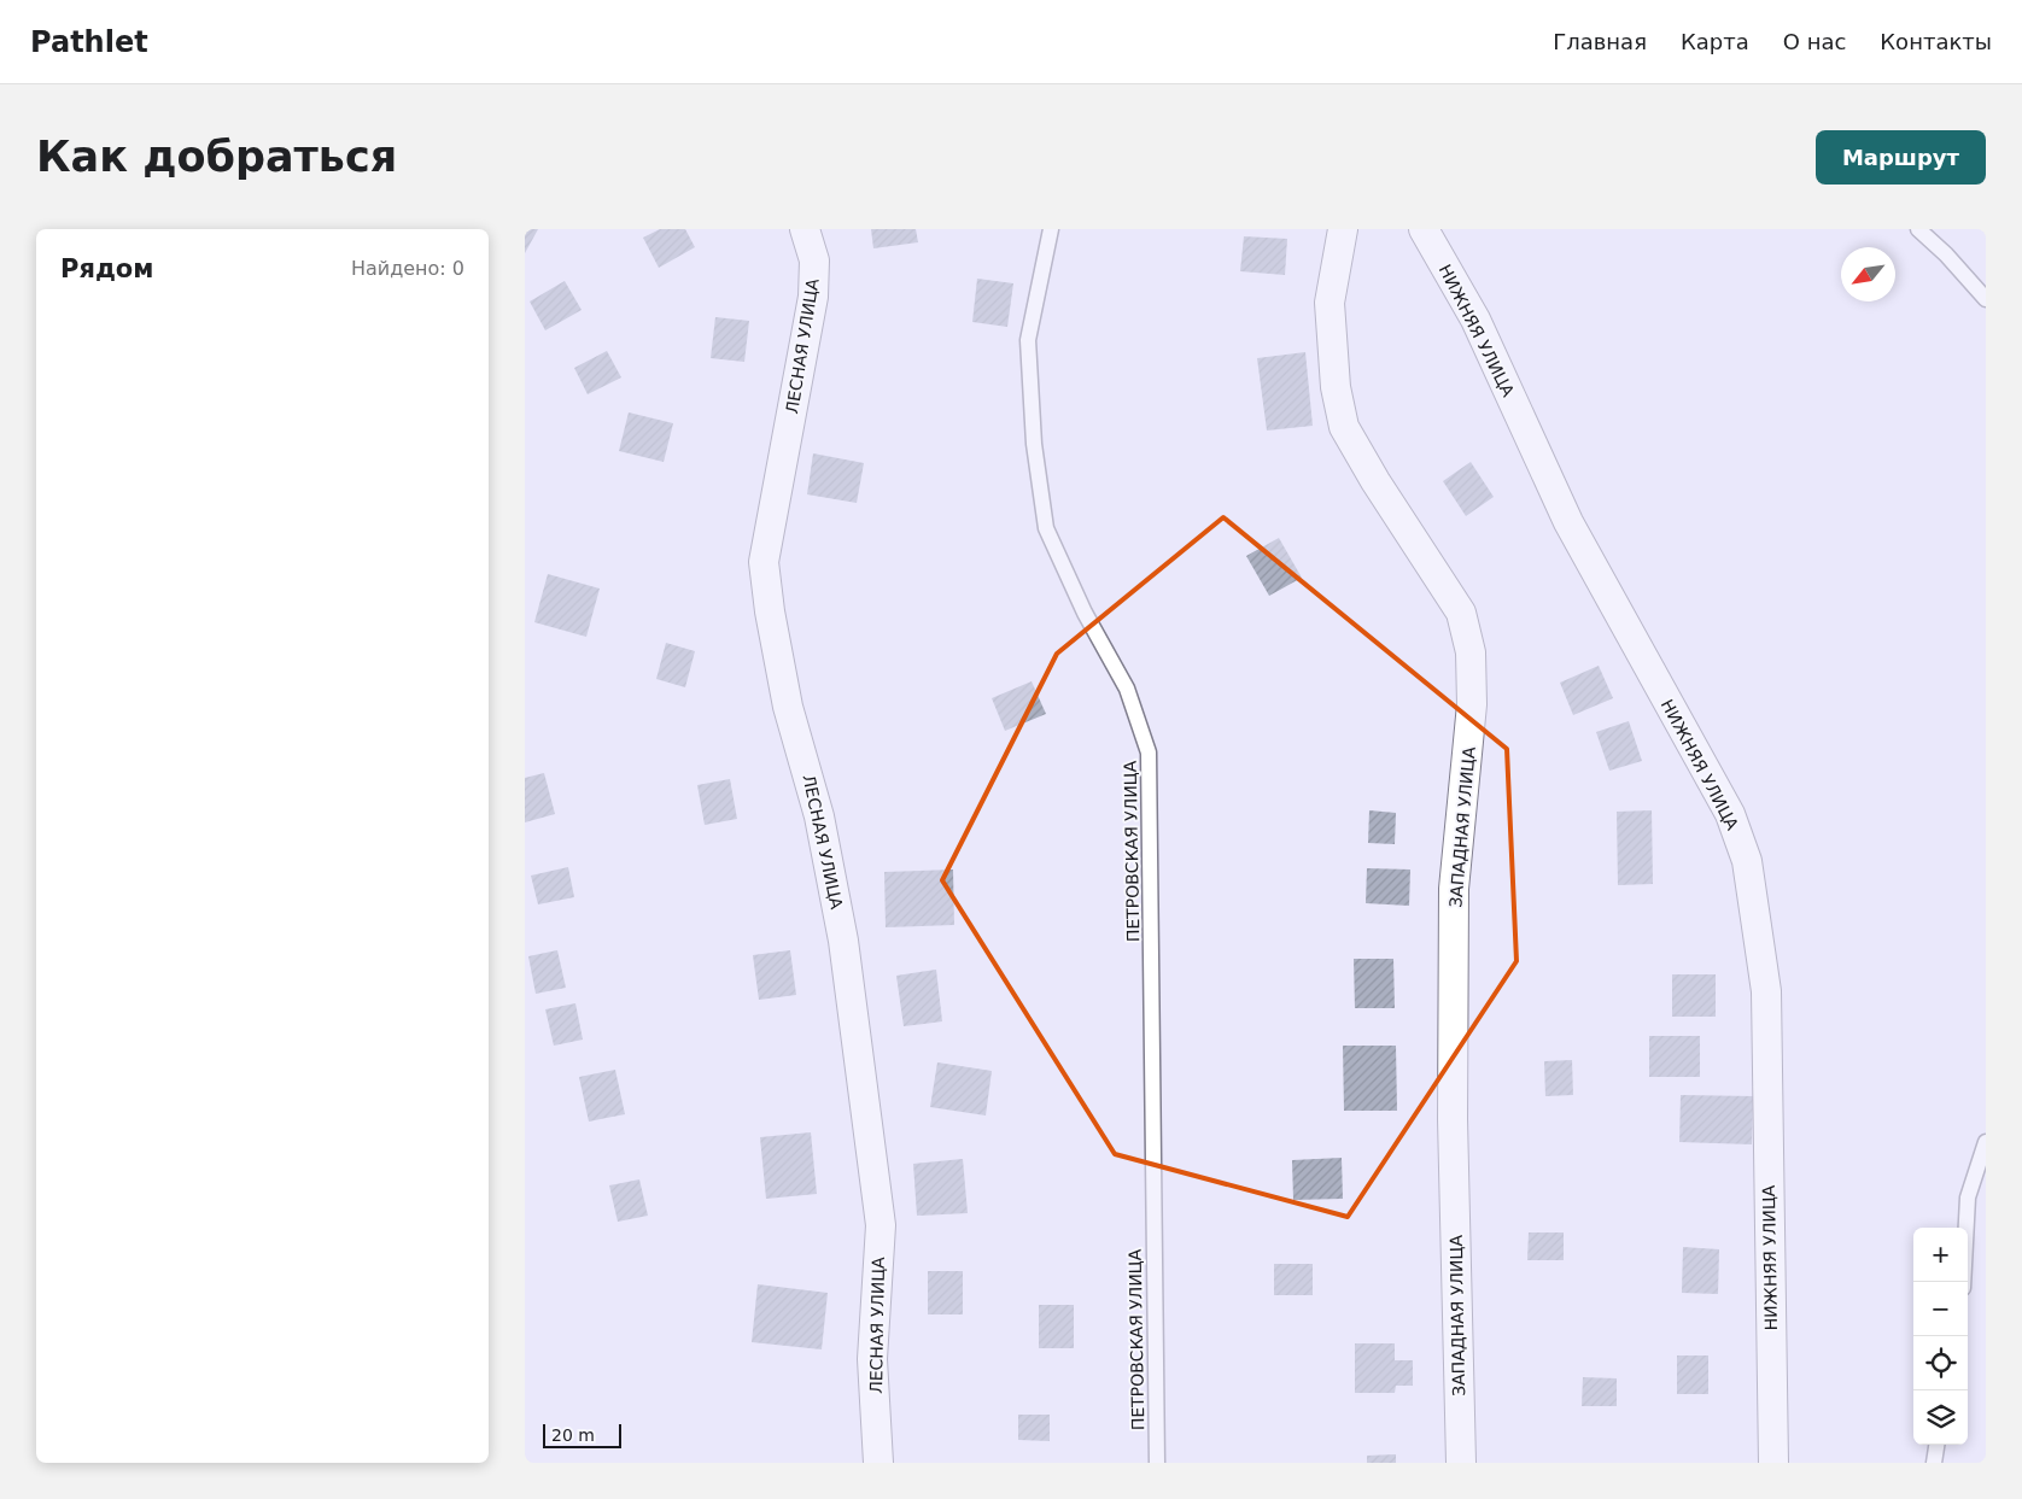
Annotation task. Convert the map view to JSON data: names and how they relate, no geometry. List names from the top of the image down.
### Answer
{
  "streets": {
    "street": ["НИЖНЯЯ УЛИЦА", "ЛЕСНАЯ УЛИЦА", "ЗАПАДНАЯ УЛИЦА"],
    "lane": ["ПЕТРОВСКАЯ УЛИЦА"]
  },
  "scale_bar": "20 m",
  "north": "bottom left",
  "page": {
    "header": "Pathlet",
    "nav": [
      "Главная",
      "Карта",
      "О нас",
      "Контакты"
    ],
    "buttons": "Маршрут",
    "title": "Как добраться",
    "heading": ["Рядом", "Найдено: 0"],
    "map_buttons": ["+", "−"],
    "scale": "20 m"
  }
}
